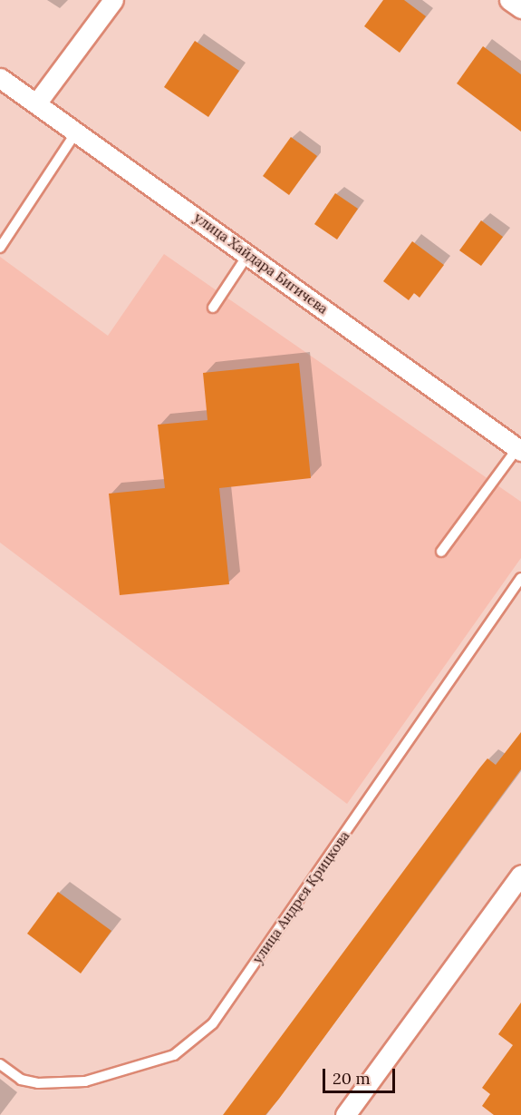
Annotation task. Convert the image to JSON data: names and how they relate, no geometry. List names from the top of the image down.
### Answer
{
  "streets": {
    "street": ["улица Хайдара Бигичева"],
    "lane": ["улица Андрея Крицкова"]
  },
  "scale_bar": "20 m"
}
